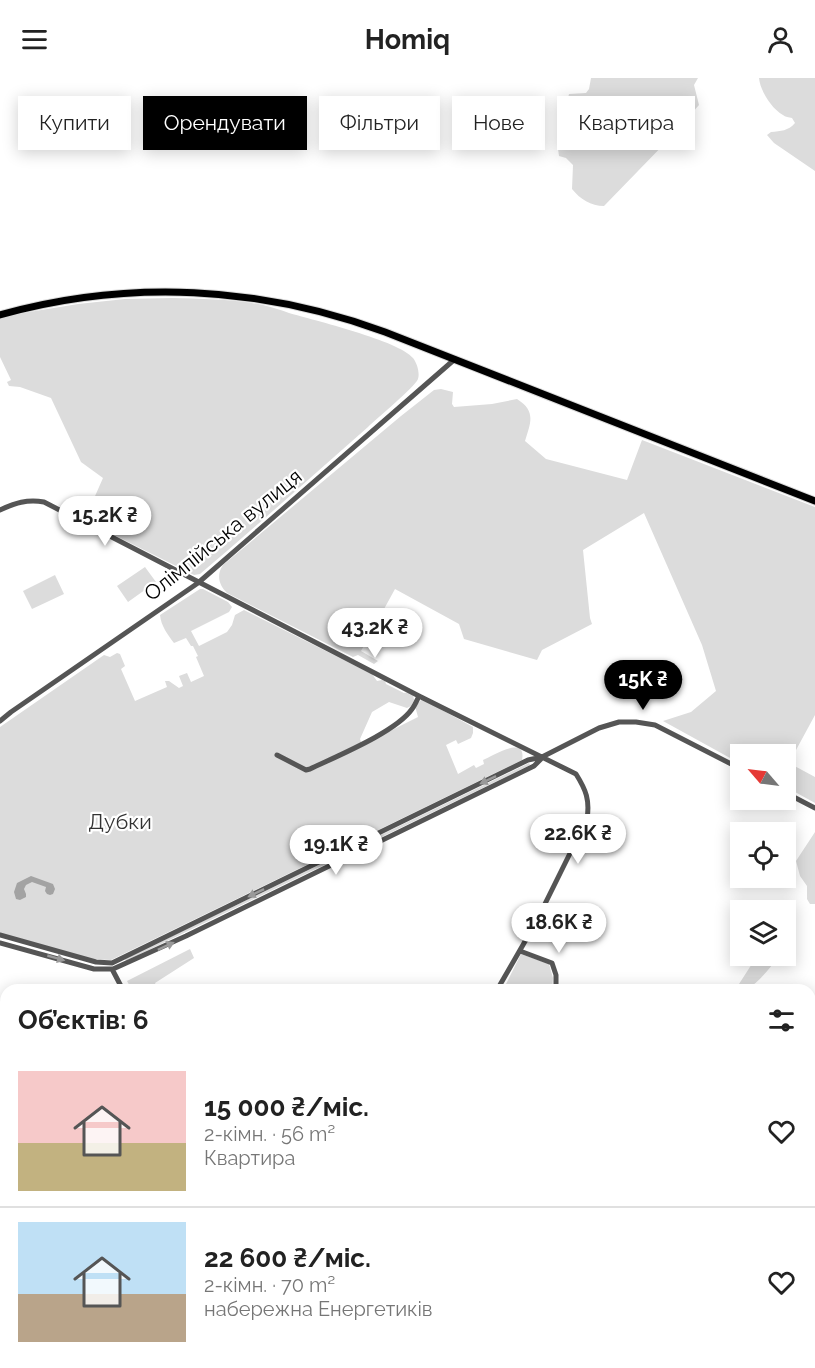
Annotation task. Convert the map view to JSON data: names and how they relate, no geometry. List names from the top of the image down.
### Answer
{
  "streets": {
    "street": ["Олімпійська вулиця"]
  },
  "parks": ["Дубки"],
  "north": "top left",
  "page": {
    "header": "Homiq",
    "chip": [
      "Купити",
      "Орендувати",
      "Фільтри",
      "Нове",
      "Квартира"
    ],
    "price": [
      "15.2K ₴",
      "43.2K ₴",
      "15K ₴",
      "22.6K ₴",
      "19.1K ₴",
      "18.6K ₴"
    ],
    "heading": "Об’єктів: 6",
    "list": [
      {
        "name": "15 000 ₴/міс.",
        "note": "2-кімн. · 56 m² · Квартира"
      },
      {
        "name": "22 600 ₴/міс.",
        "note": "2-кімн. · 70 m² · набережна Енергетиків"
      }
    ]
  }
}
